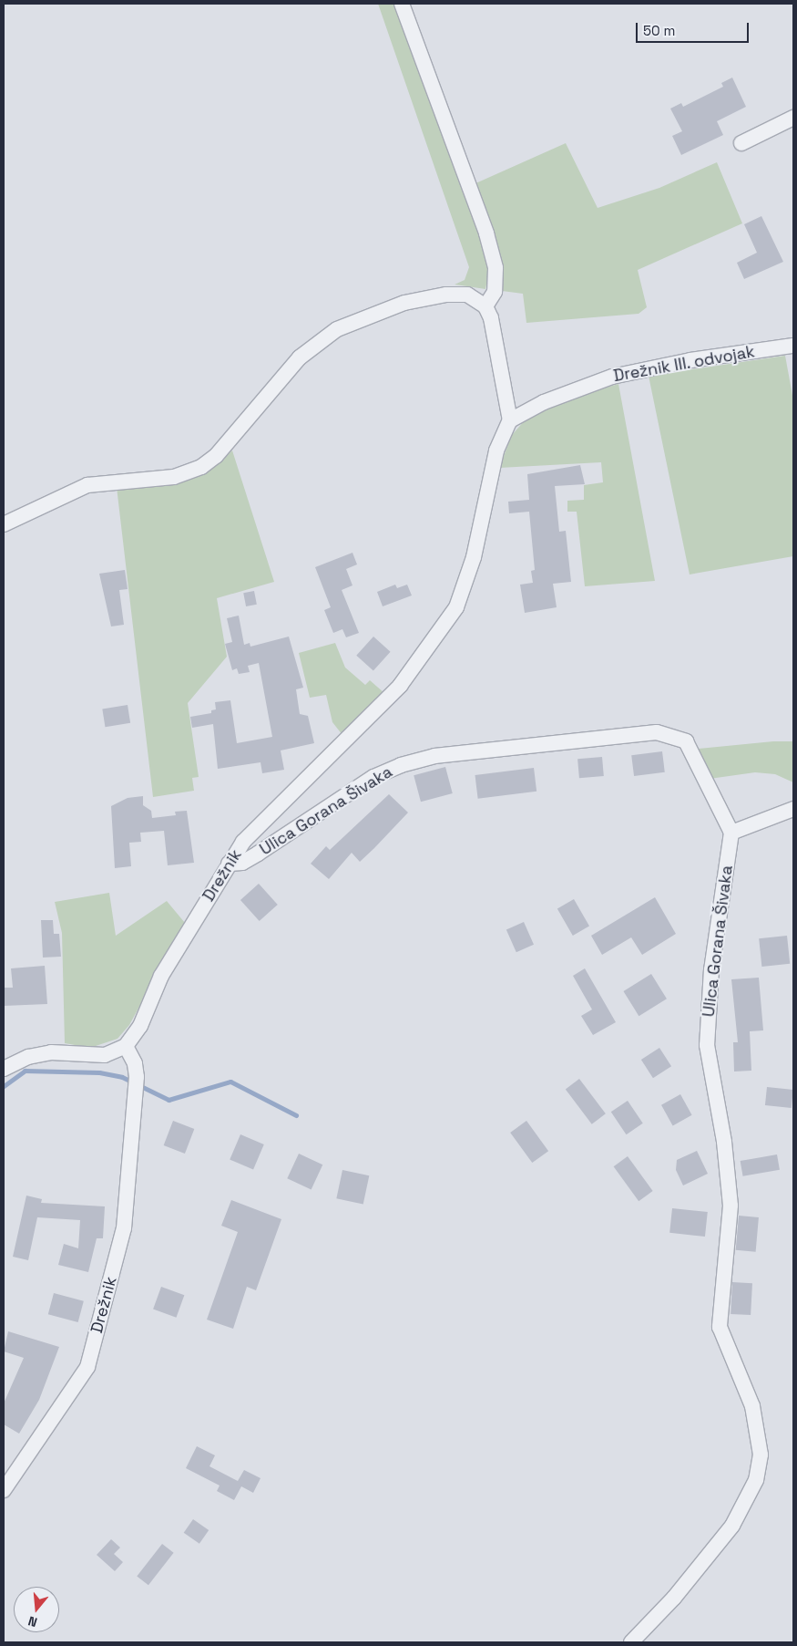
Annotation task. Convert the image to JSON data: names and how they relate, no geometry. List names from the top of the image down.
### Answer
{
  "streets": {
    "street": ["Drežnik III. odvojak", "Ulica Gorana Šivaka", "Drežnik"]
  },
  "crossings": [
    ["Drežnik III. odvojak", "Drežnik"],
    ["Ulica Gorana Šivaka", "Drežnik"]
  ],
  "scale_bar": "50 m",
  "north": "bottom"
}
